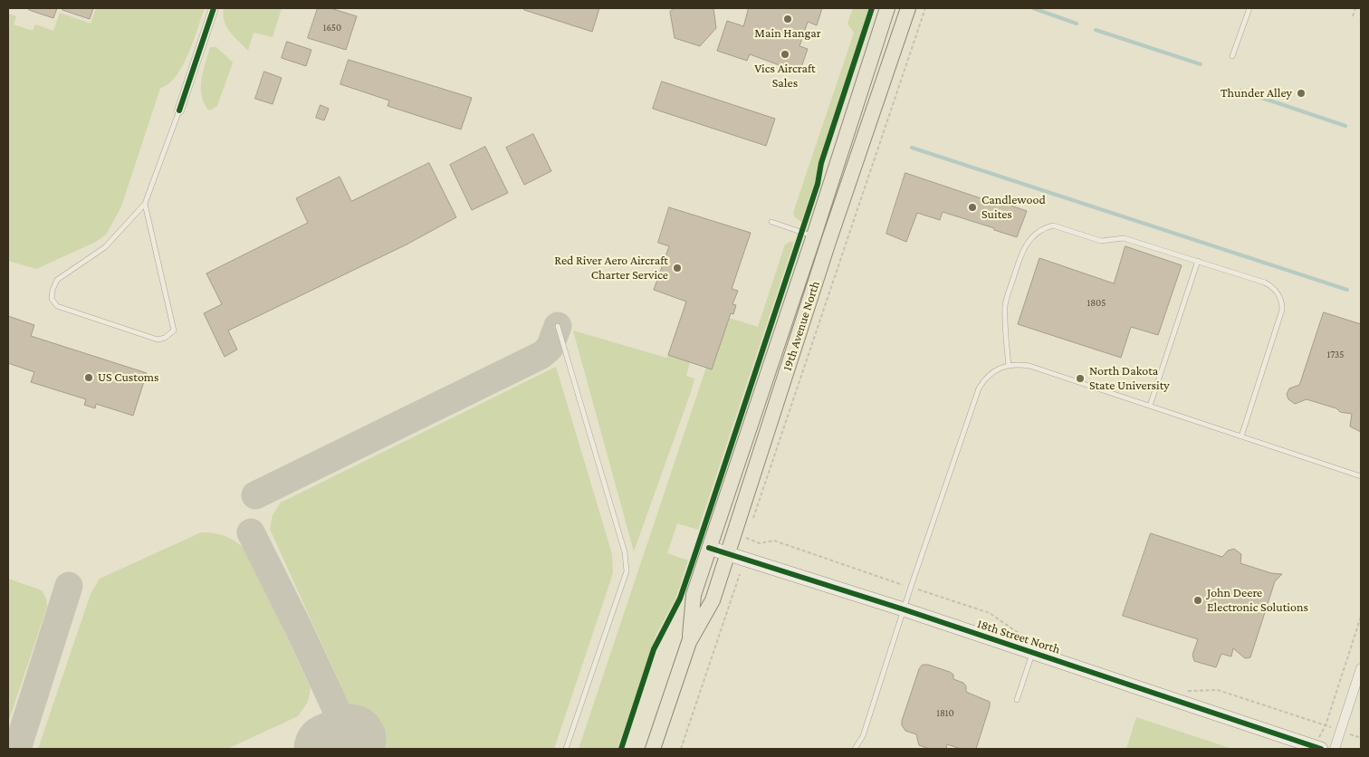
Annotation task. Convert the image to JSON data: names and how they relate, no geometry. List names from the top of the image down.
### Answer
{
  "streets": {
    "main road": ["19th Avenue North"],
    "street": ["18th Street North"]
  },
  "crossings": [
    ["19th Avenue North", "18th Street North"]
  ],
  "places": [
    "Main Hangar",
    "Vics Aircraft Sales",
    "Thunder Alley",
    "Candlewood Suites",
    "Red River Aero Aircraft Charter Service",
    "US Customs",
    "North Dakota State University",
    "John Deere Electronic Solutions"
  ],
  "house_numbers": [
    "1650",
    "1805",
    "1735",
    "1810"
  ]
}
